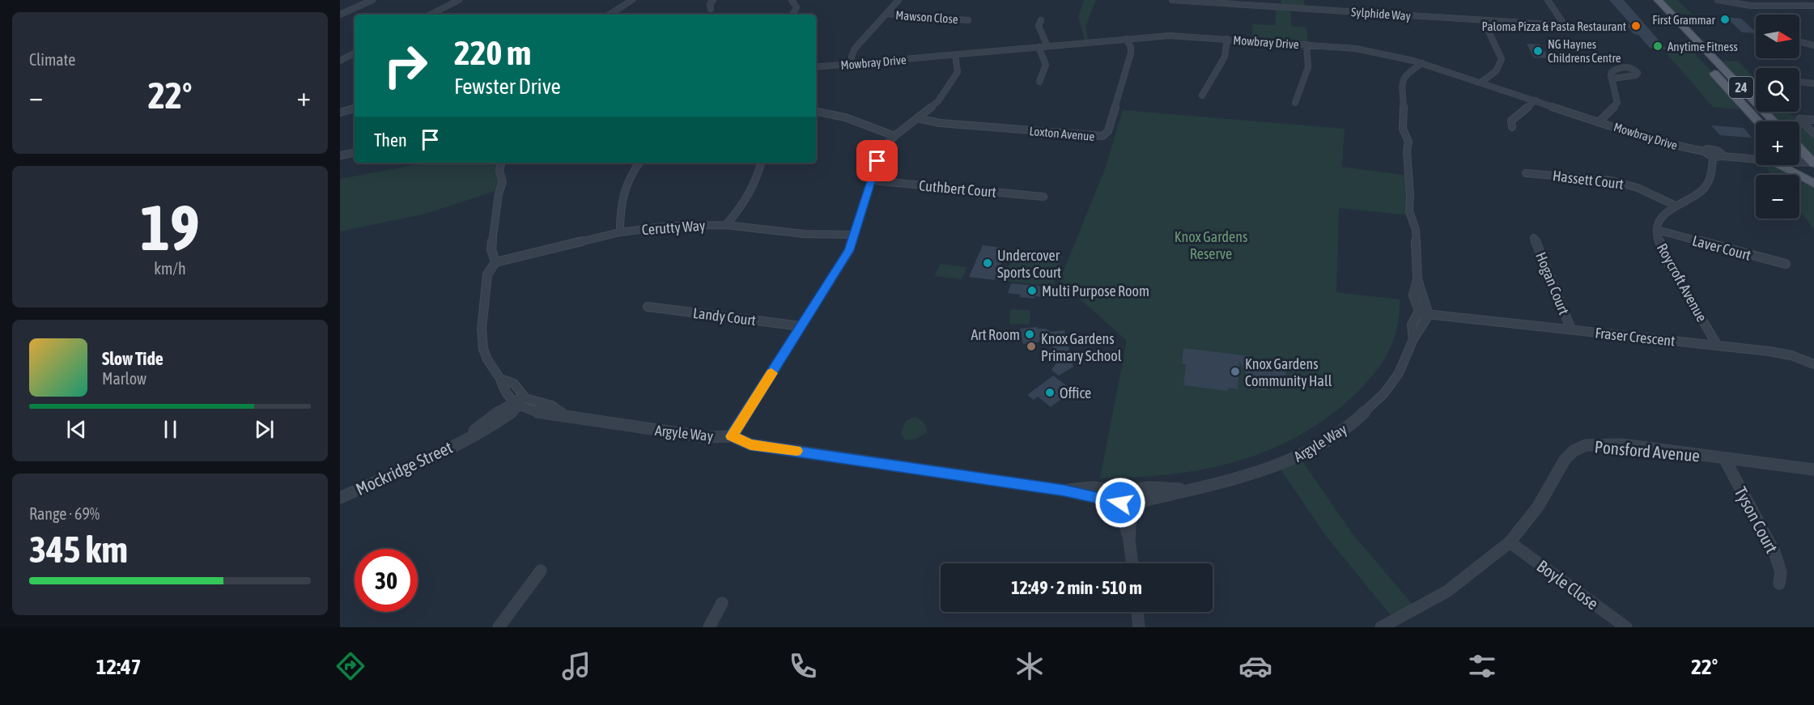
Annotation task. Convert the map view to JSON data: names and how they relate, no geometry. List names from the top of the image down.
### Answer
{
  "streets": {
    "main road": ["24"],
    "street": [
      "Sylphide Way",
      "Mawson Close",
      "Mowbray Drive",
      "Loxton Avenue",
      "Hassett Court",
      "Cuthbert Court",
      "Cerutty Way",
      "Laver Court",
      "Roycroft Avenue",
      "Hogan Court",
      "Landy Court",
      "Fraser Crescent",
      "Argyle Way",
      "Ponsford Avenue",
      "Mockridge Street",
      "Tyson Court",
      "Boyle Close"
    ]
  },
  "crossings": [
    ["Mowbray Drive", "Loxton Avenue"],
    ["Mowbray Drive", "Roycroft Avenue"],
    ["Mowbray Drive", "Argyle Way"],
    ["Hassett Court", "Roycroft Avenue"],
    ["Laver Court", "Roycroft Avenue"],
    ["Roycroft Avenue", "Fraser Crescent"],
    ["Hogan Court", "Fraser Crescent"],
    ["Fraser Crescent", "Argyle Way"],
    ["Argyle Way", "Mockridge Street"],
    ["Ponsford Avenue", "Tyson Court"],
    ["Ponsford Avenue", "Boyle Close"]
  ],
  "parks": ["Knox Gardens Reserve"],
  "places": [
    "First Grammar",
    "Paloma Pizza & Pasta Restaurant",
    "Anytime Fitness",
    "NG Haynes Childrens Centre",
    "Undercover Sports Court",
    "Multi Purpose Room",
    "Art Room",
    "Knox Gardens Primary School",
    "Knox Gardens Community Hall",
    "Office"
  ],
  "north": "right",
  "page": {
    "tile": [
      "Climate",
      ["19", "km/h"],
      ["Range · 69%", "345 km"]
    ],
    "map_buttons": ["+", "−"],
    "turn": ["220 m", "Fewster Drive"],
    "heat": ["−", "22°", "+"],
    "then": "Then",
    "song": ["Slow Tide", "Marlow"],
    "limit": "30",
    "trip": "12:49 · 2 min · 510 m",
    "tabs": ["12:47", "22°"]
  }
}
